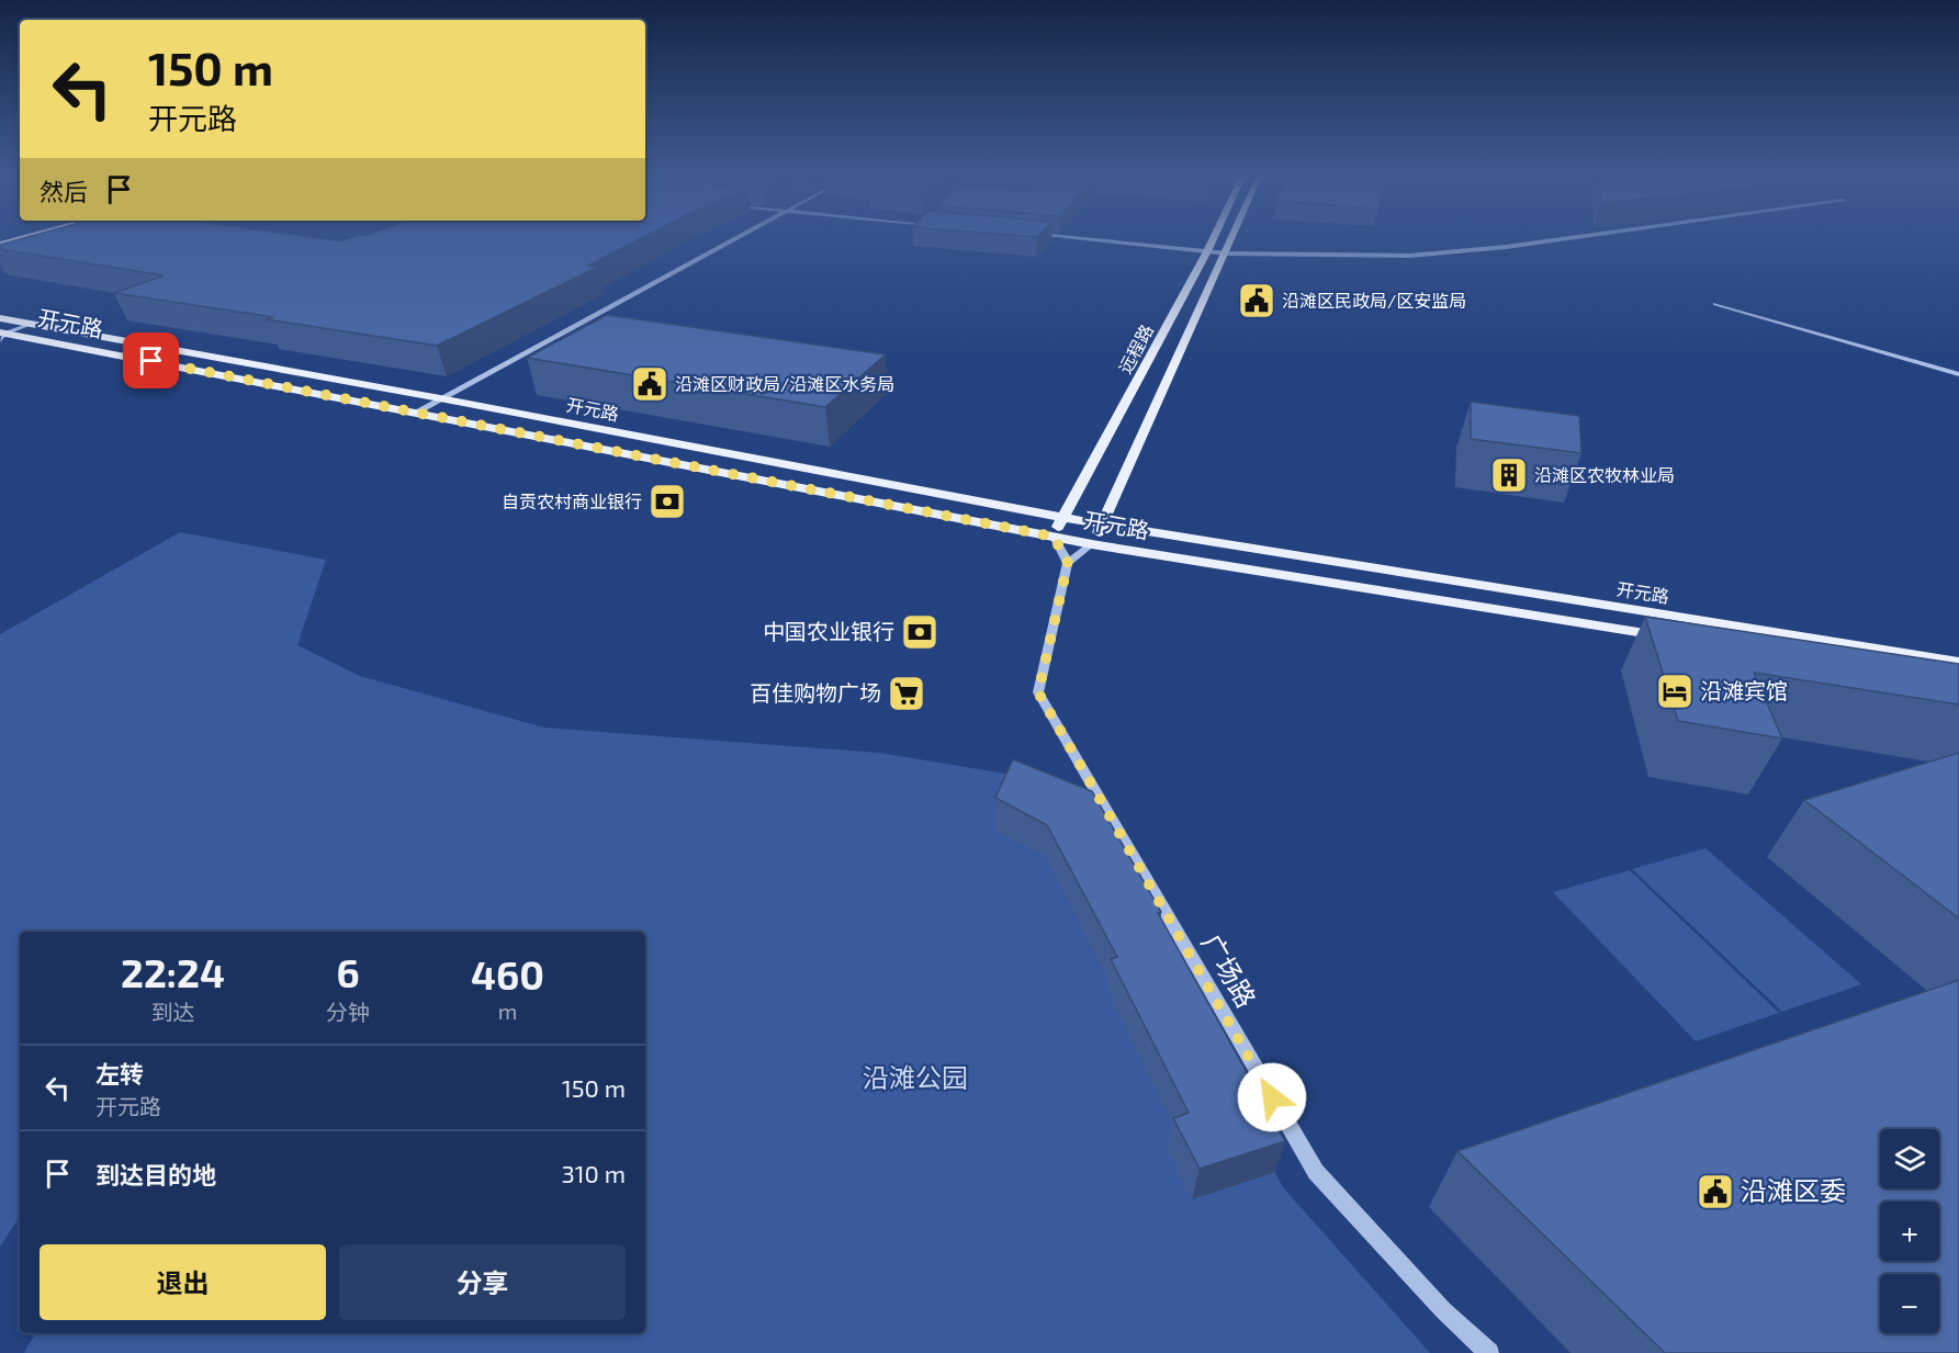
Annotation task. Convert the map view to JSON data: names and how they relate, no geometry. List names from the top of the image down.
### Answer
{
  "streets": {
    "main road": ["开元路", "远程路"],
    "street": ["广场路"]
  },
  "crossings": [
    ["开元路", "远程路"]
  ],
  "parks": ["沿滩公园"],
  "places": {
    "public building": ["沿滩区民政局/区安监局", "沿滩区财政局/沿滩区水务局", "沿滩区委"],
    "building": ["沿滩区农牧林业局"],
    "bank": ["自贡农村商业银行", "中国农业银行"],
    "hotel": ["沿滩宾馆"],
    "supermarket": ["百佳购物广场"]
  },
  "page": {
    "turn": ["150 m", "开元路"],
    "then": "然后",
    "eta": [
      "22:24",
      "到达",
      "6",
      "分钟",
      "460",
      "m"
    ],
    "list": [
      {
        "name": "左转",
        "note": "开元路",
        "value": "150 m"
      },
      {
        "name": "到达目的地",
        "value": "310 m"
      }
    ],
    "map_buttons": ["+", "−"],
    "buttons": ["退出", "分享"]
  }
}
